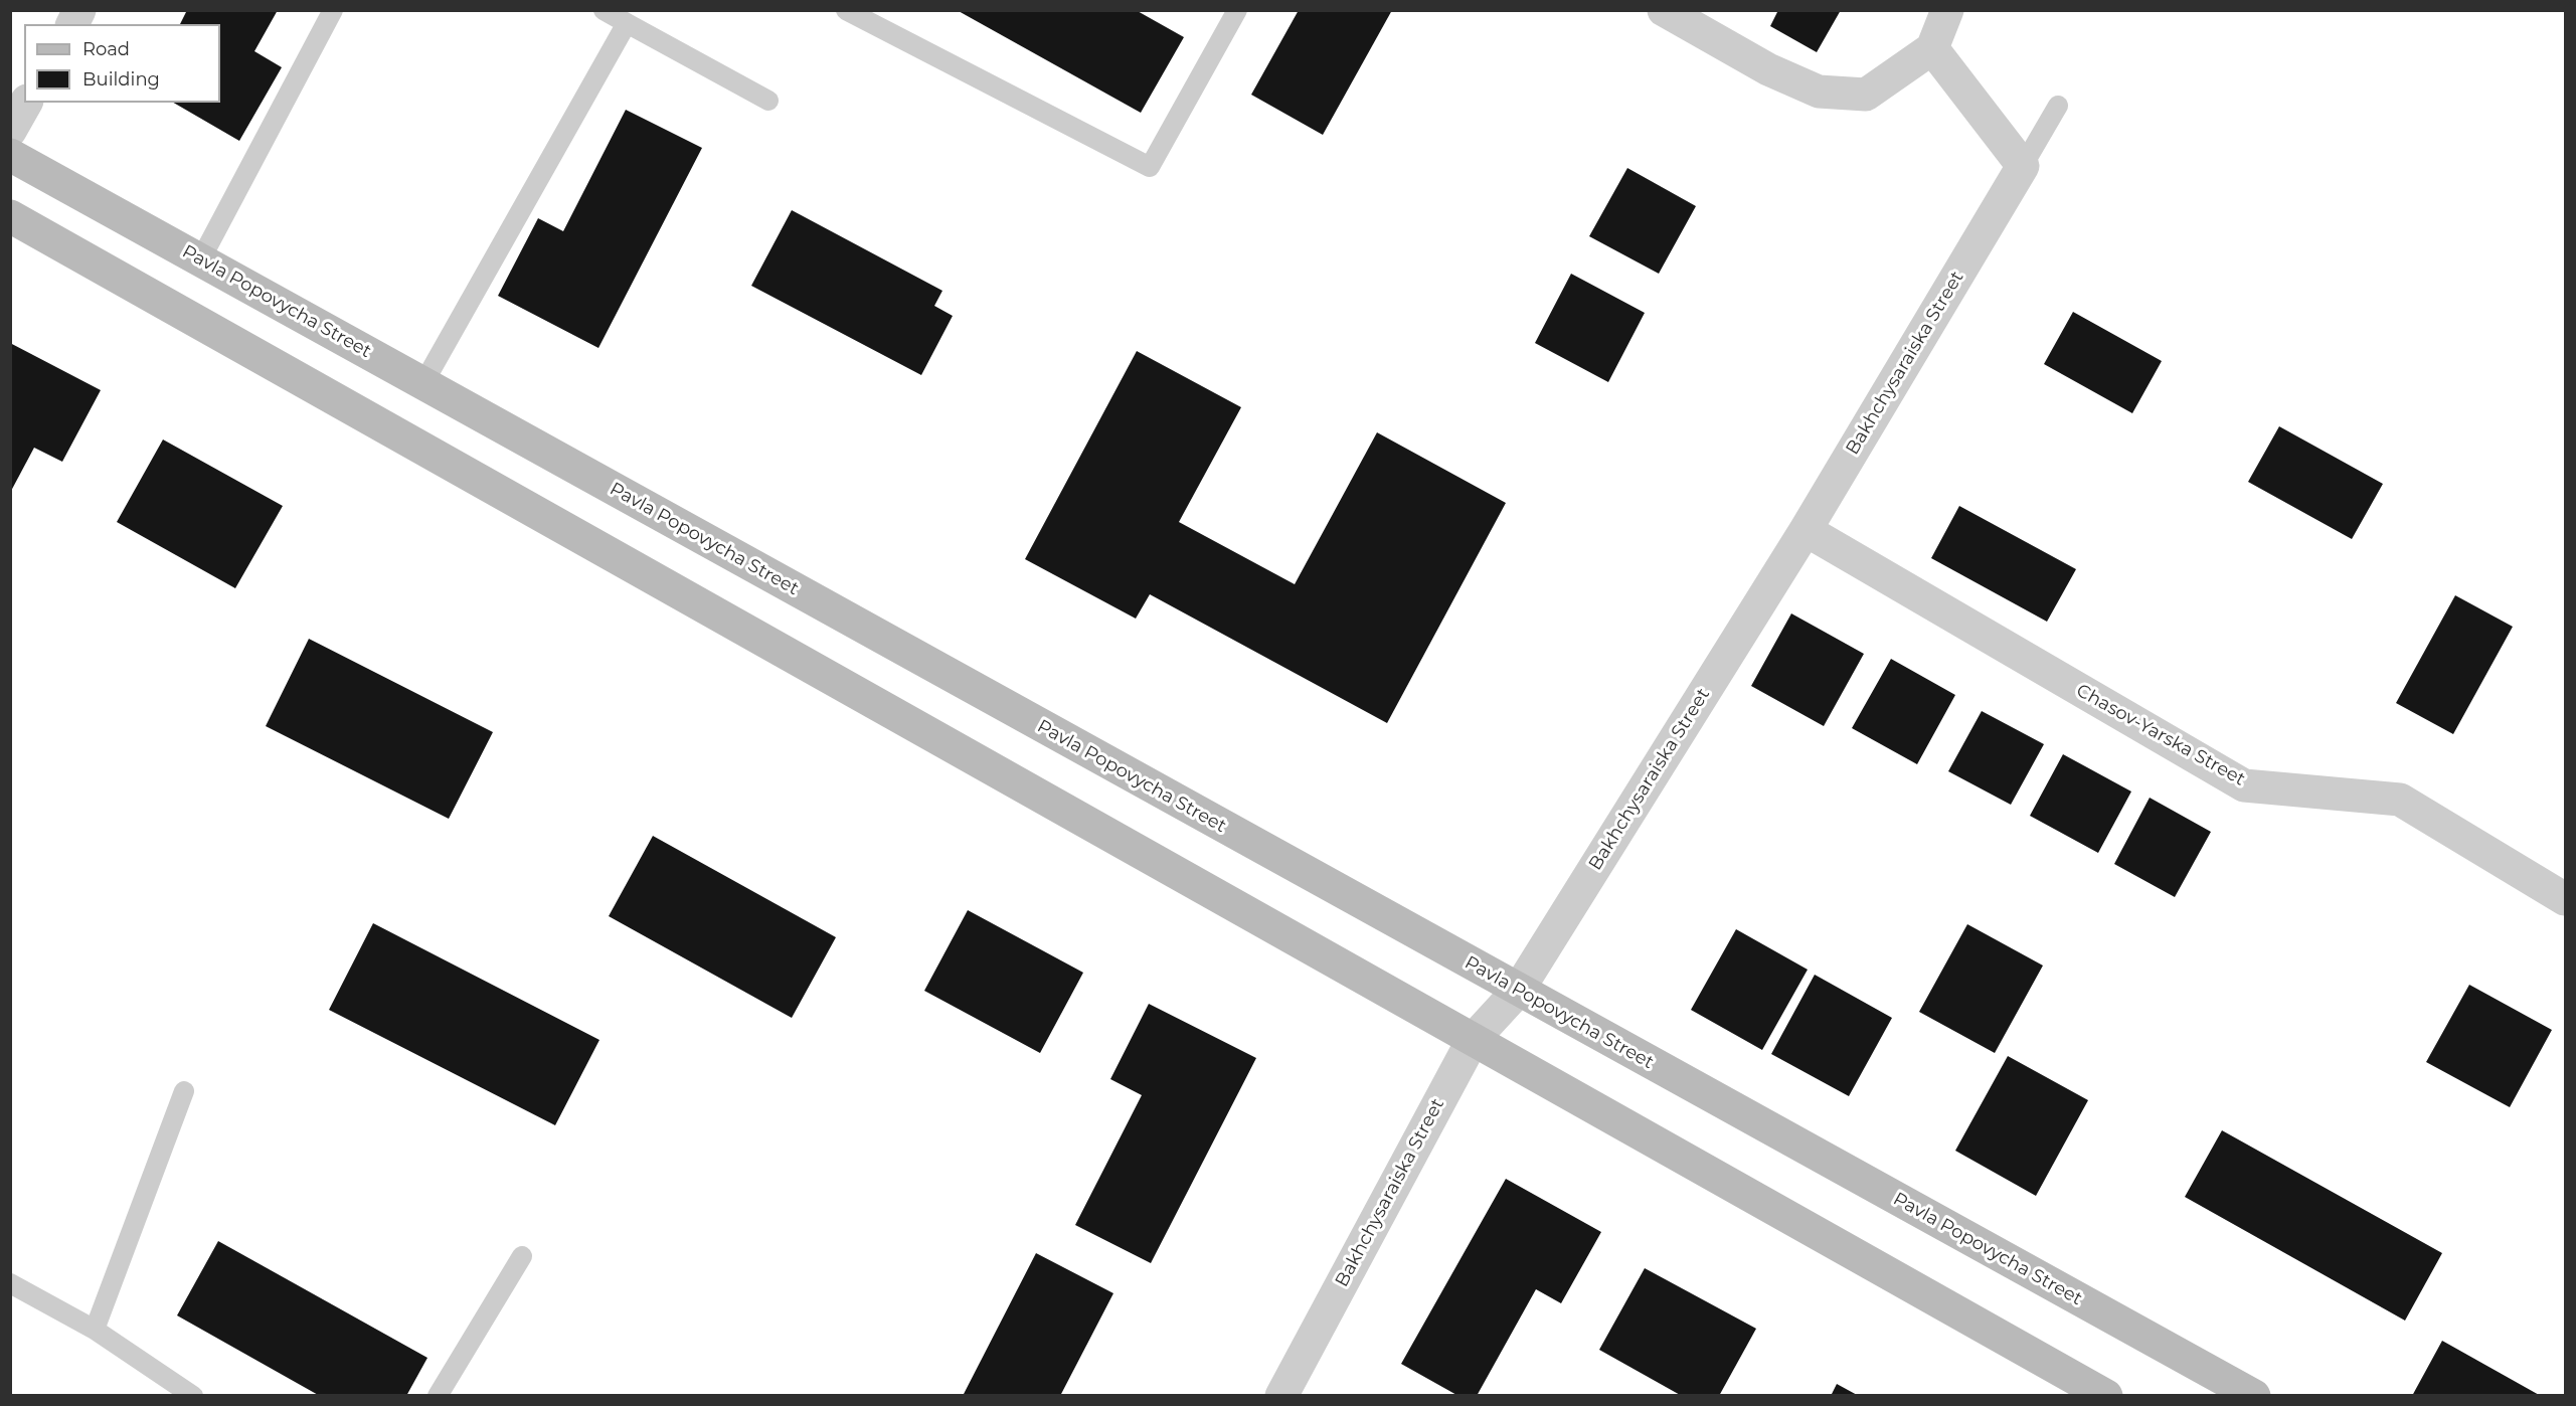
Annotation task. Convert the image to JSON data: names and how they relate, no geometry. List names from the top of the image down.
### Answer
{
  "streets": {
    "main road": ["Pavla Popovycha Street"],
    "street": ["Bakhchysaraiska Street", "Chasov-Yarska Street"]
  },
  "crossings": [
    ["Pavla Popovycha Street", "Bakhchysaraiska Street"],
    ["Bakhchysaraiska Street", "Chasov-Yarska Street"]
  ],
  "legend": ["Road", "Building"]
}
